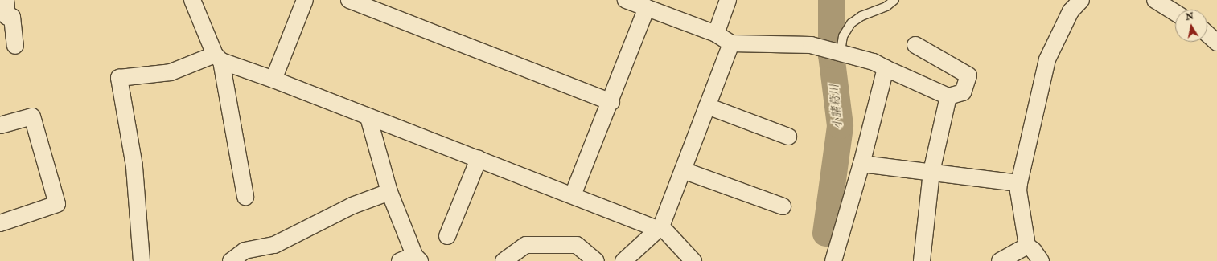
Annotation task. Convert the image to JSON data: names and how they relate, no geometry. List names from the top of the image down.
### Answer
{
  "water": ["小諸葛川"],
  "north": "top"
}
